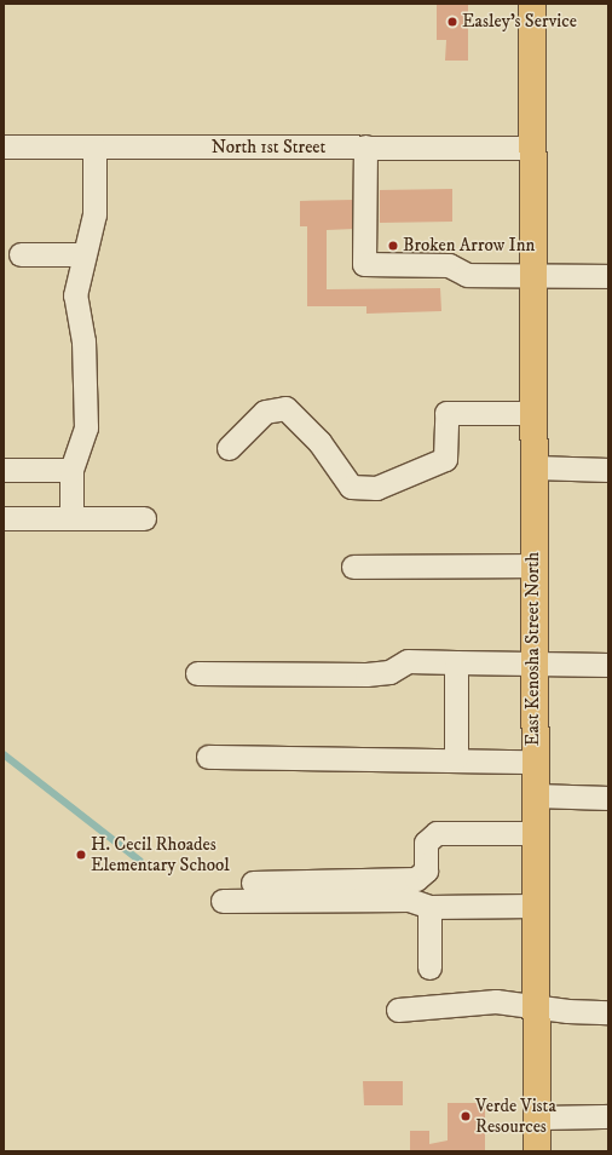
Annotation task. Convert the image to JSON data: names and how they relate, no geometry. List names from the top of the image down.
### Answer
{
  "streets": {
    "main road": ["East Kenosha Street North"],
    "street": ["North 1st Street"]
  },
  "crossings": [
    ["North 1st Street", "East Kenosha Street North"]
  ],
  "places": [
    "Easley's Service",
    "Broken Arrow Inn",
    "H. Cecil Rhoades Elementary School",
    "Verde Vista Resources"
  ]
}
